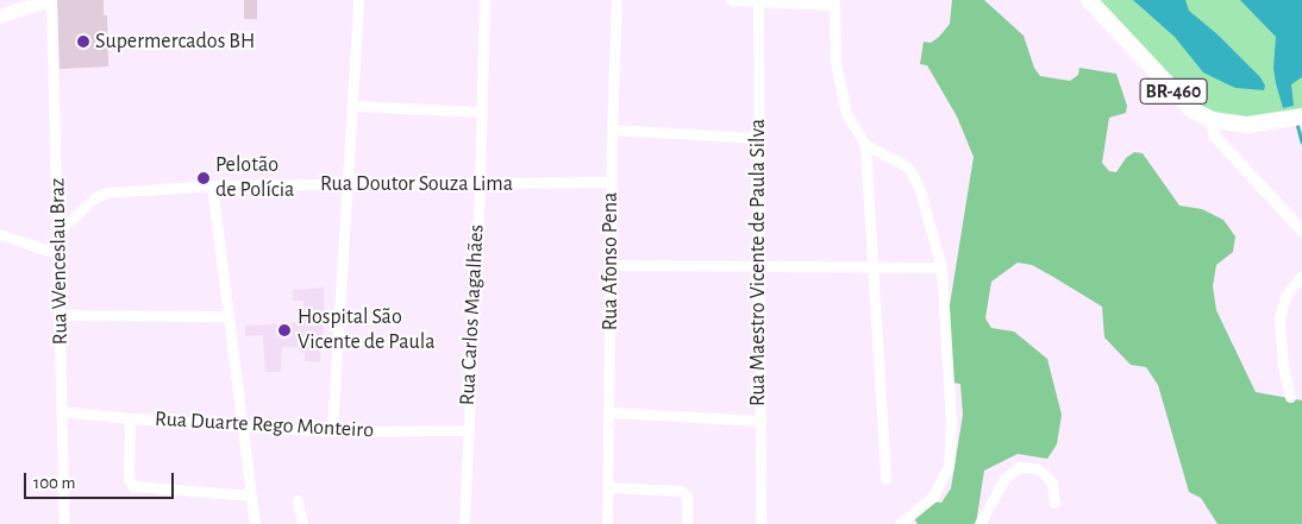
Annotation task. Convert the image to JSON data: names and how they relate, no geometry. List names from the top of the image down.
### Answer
{
  "streets": {
    "main road": ["BR-460"],
    "street": [
      "Rua Doutor Souza Lima",
      "Rua Wenceslau Braz",
      "Rua Afonso Pena",
      "Rua Maestro Vicente de Paula Silva",
      "Rua Carlos Magalhães",
      "Rua Duarte Rego Monteiro"
    ]
  },
  "crossings": [
    ["Rua Doutor Souza Lima", "Rua Wenceslau Braz"],
    ["Rua Doutor Souza Lima", "Rua Afonso Pena"],
    ["Rua Doutor Souza Lima", "Rua Carlos Magalhães"],
    ["Rua Wenceslau Braz", "Rua Duarte Rego Monteiro"],
    ["Rua Carlos Magalhães", "Rua Duarte Rego Monteiro"]
  ],
  "places": ["Supermercados BH", "Pelotão de Polícia", "Hospital São Vicente de Paula"],
  "scale_bar": "100 m"
}
